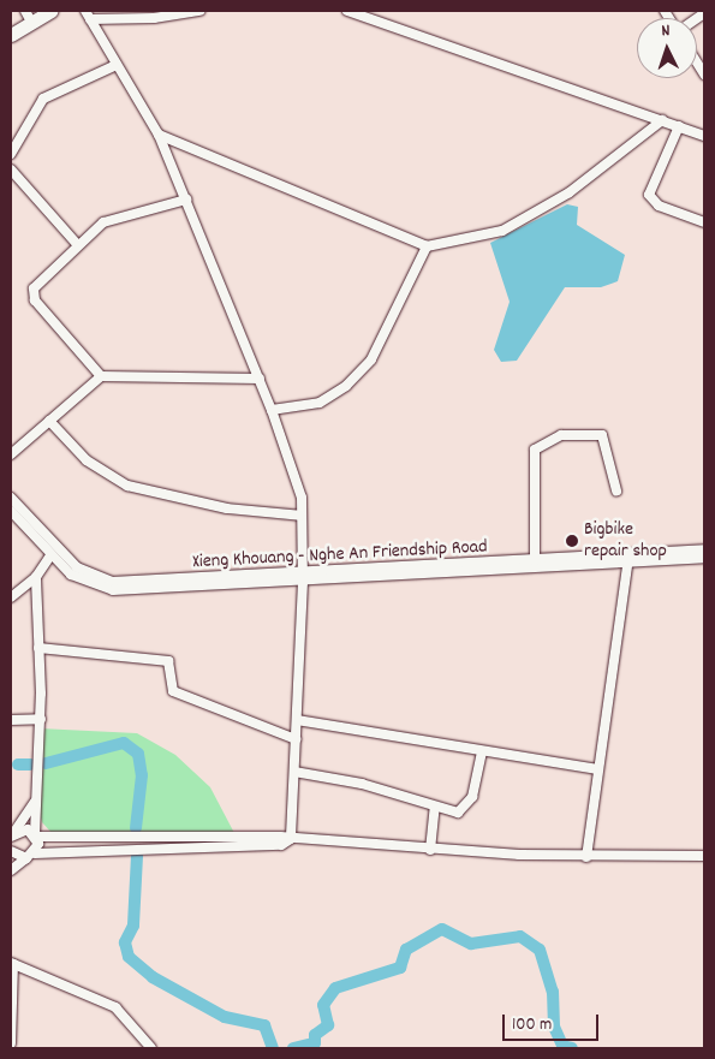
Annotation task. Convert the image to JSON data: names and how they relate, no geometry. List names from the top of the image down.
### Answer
{
  "streets": {
    "street": ["Xieng Khouang - Nghe An Friendship Road"]
  },
  "places": ["Bigbike repair shop"],
  "scale_bar": "100 m",
  "north": "top"
}
